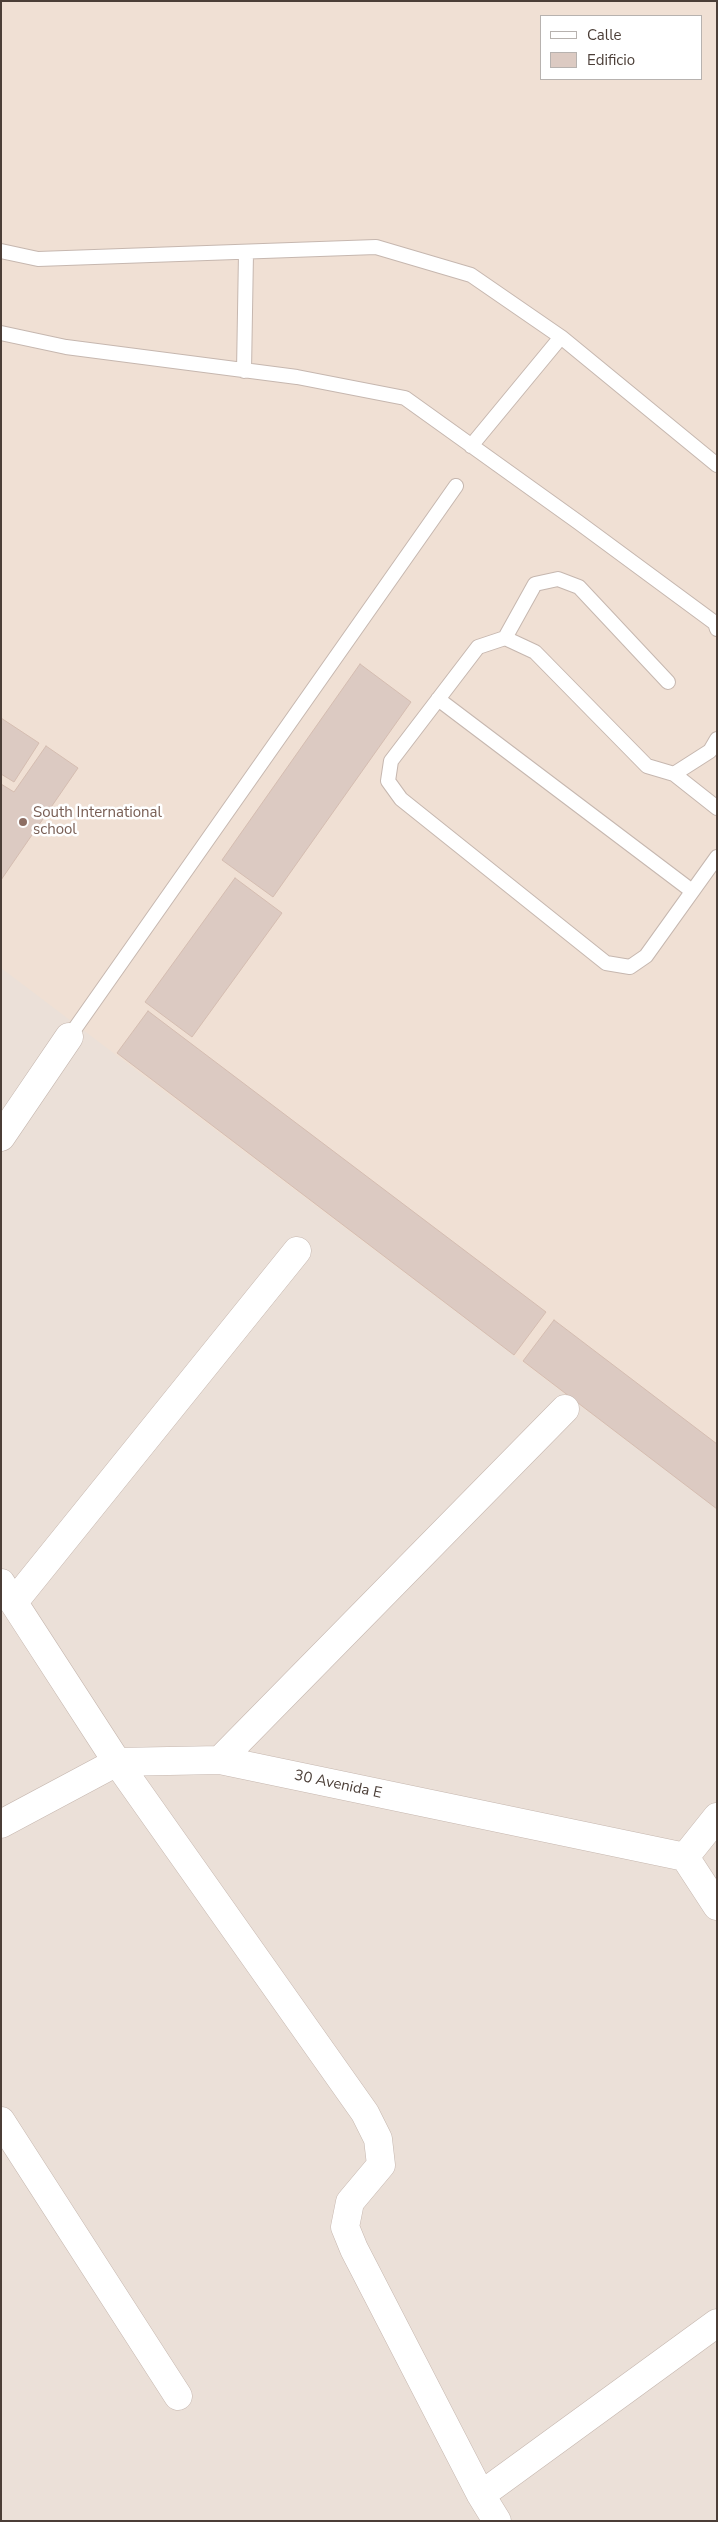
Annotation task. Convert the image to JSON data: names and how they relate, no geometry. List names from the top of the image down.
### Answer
{
  "streets": {
    "street": ["30 Avenida E"]
  },
  "places": ["South International school"],
  "legend": ["Calle", "Edificio"]
}
